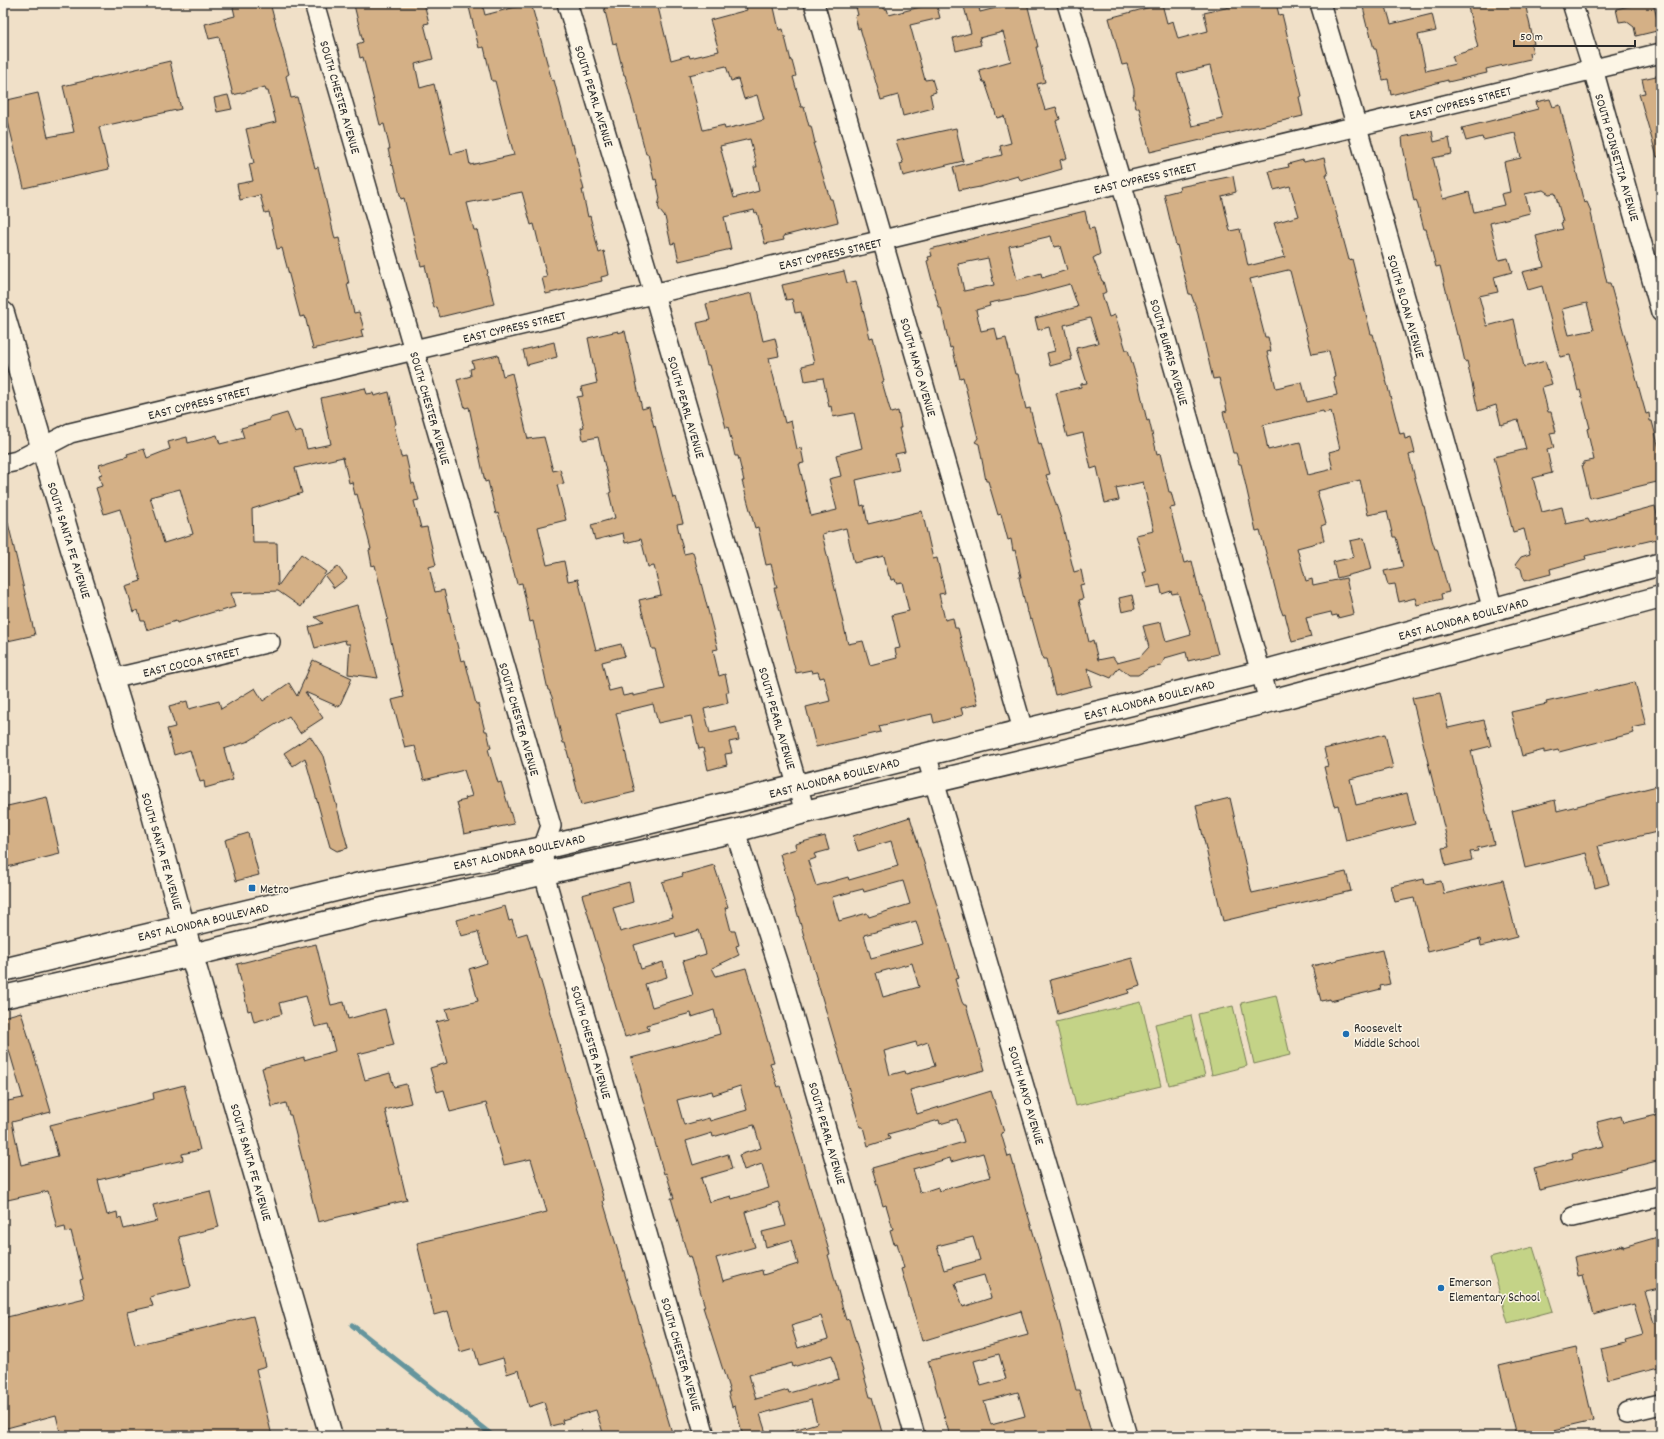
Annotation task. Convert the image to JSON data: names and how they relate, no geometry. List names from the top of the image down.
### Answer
{
  "streets": {
    "main road": ["SOUTH SANTA FE AVENUE", "EAST ALONDRA BOULEVARD"],
    "street": [
      "SOUTH PEARL AVENUE",
      "SOUTH CHESTER AVENUE",
      "EAST CYPRESS STREET",
      "SOUTH POINSETTIA AVENUE",
      "SOUTH SLOAN AVENUE",
      "SOUTH BURRIS AVENUE",
      "SOUTH MAYO AVENUE",
      "EAST COCOA STREET"
    ]
  },
  "crossings": [
    ["SOUTH PEARL AVENUE", "EAST CYPRESS STREET"],
    ["SOUTH PEARL AVENUE", "EAST ALONDRA BOULEVARD"],
    ["SOUTH CHESTER AVENUE", "EAST CYPRESS STREET"],
    ["SOUTH CHESTER AVENUE", "EAST ALONDRA BOULEVARD"],
    ["EAST CYPRESS STREET", "SOUTH POINSETTIA AVENUE"],
    ["EAST CYPRESS STREET", "SOUTH SLOAN AVENUE"],
    ["EAST CYPRESS STREET", "SOUTH BURRIS AVENUE"],
    ["EAST CYPRESS STREET", "SOUTH MAYO AVENUE"],
    ["EAST CYPRESS STREET", "SOUTH SANTA FE AVENUE"],
    ["SOUTH SLOAN AVENUE", "EAST ALONDRA BOULEVARD"],
    ["SOUTH BURRIS AVENUE", "EAST ALONDRA BOULEVARD"],
    ["SOUTH MAYO AVENUE", "EAST ALONDRA BOULEVARD"],
    ["SOUTH SANTA FE AVENUE", "EAST ALONDRA BOULEVARD"],
    ["SOUTH SANTA FE AVENUE", "EAST COCOA STREET"]
  ],
  "places": {
    "transit": ["Metro"],
    "other": ["Roosevelt Middle School", "Emerson Elementary School"]
  },
  "scale_bar": "50 m"
}
